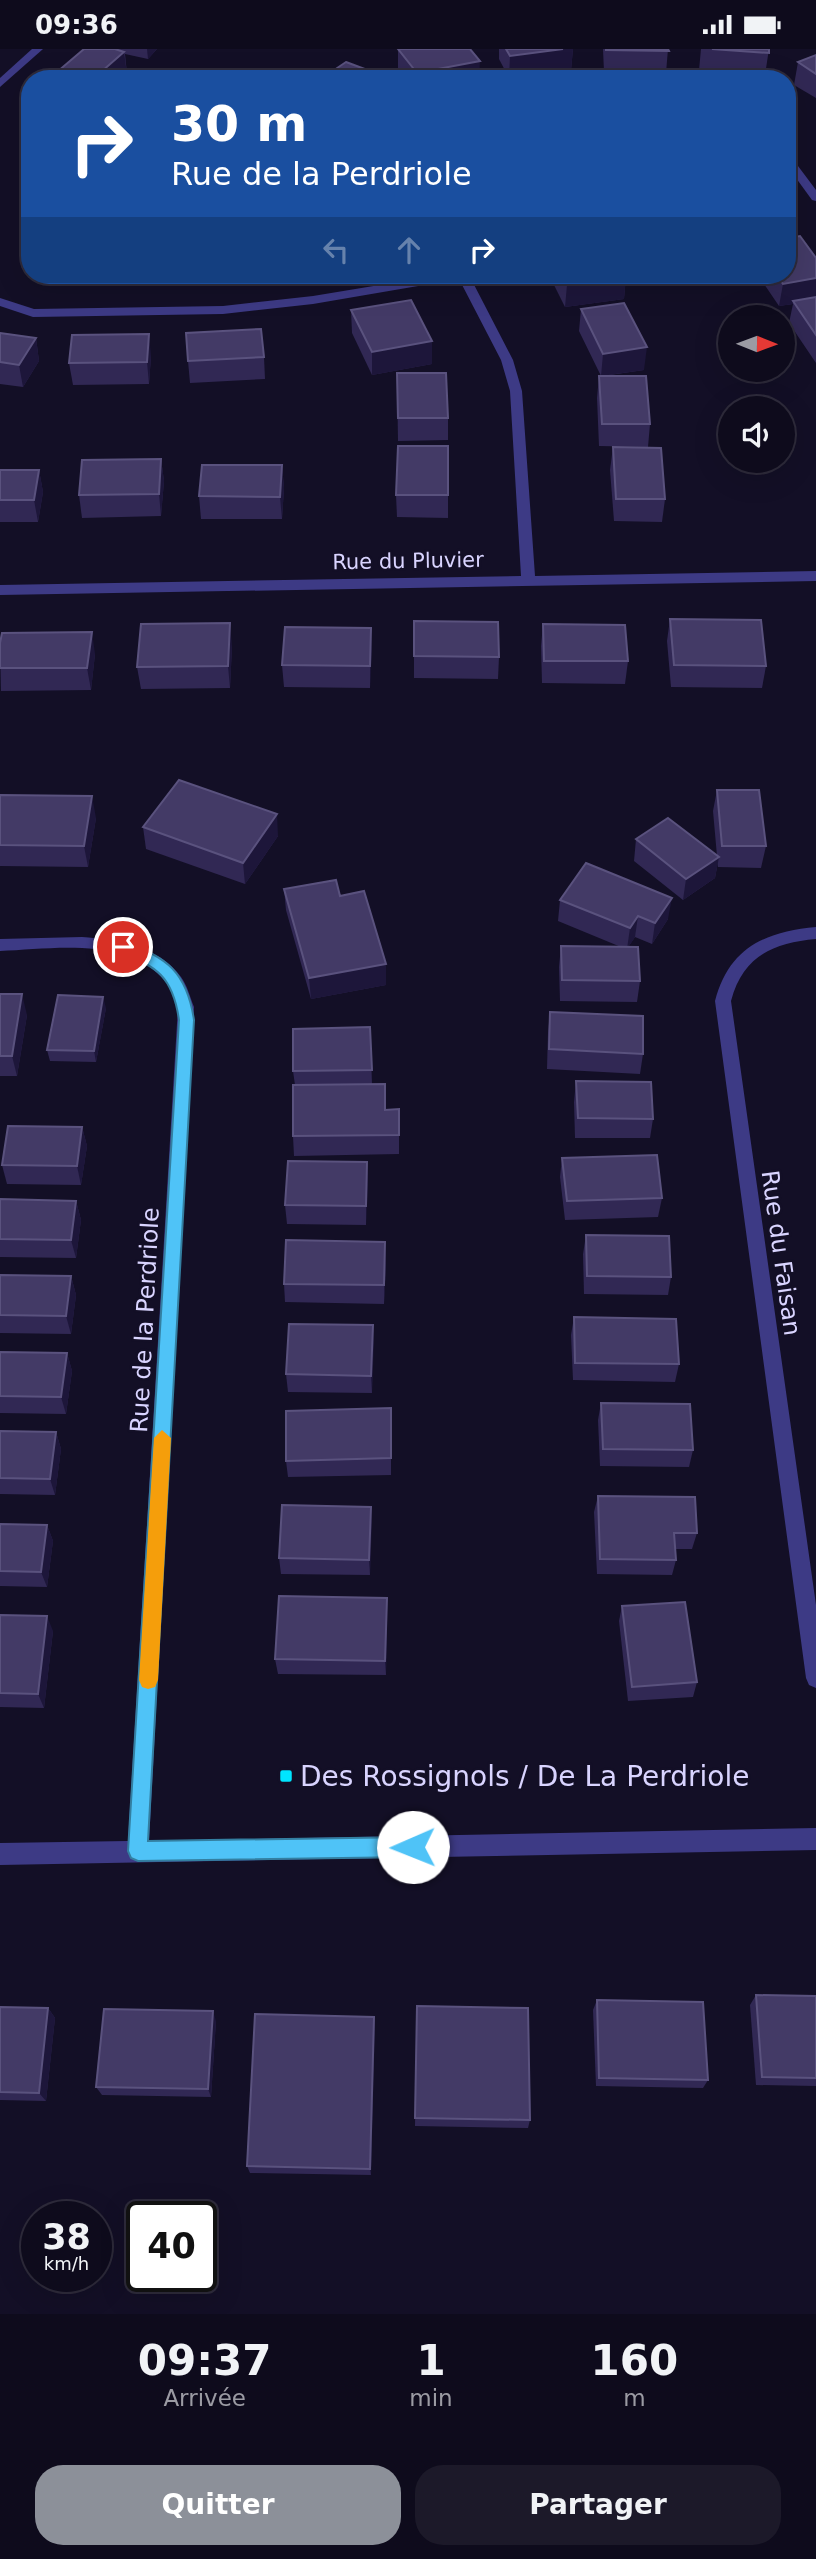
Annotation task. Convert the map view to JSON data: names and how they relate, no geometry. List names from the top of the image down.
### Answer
{
  "streets": {
    "street": ["Rue du Pluvier", "Rue du Faisan", "Rue de la Perdriole"]
  },
  "places": {
    "transit": ["Des Rossignols / De La Perdriole"]
  },
  "north": "right",
  "page": {
    "status": "09:36",
    "turn": ["30 m", "Rue de la Perdriole"],
    "speed": "38 km/h",
    "limit": "40",
    "eta": [
      "09:37",
      "Arrivée",
      "1",
      "min",
      "160",
      "m"
    ],
    "buttons": ["Quitter", "Partager"]
  }
}
